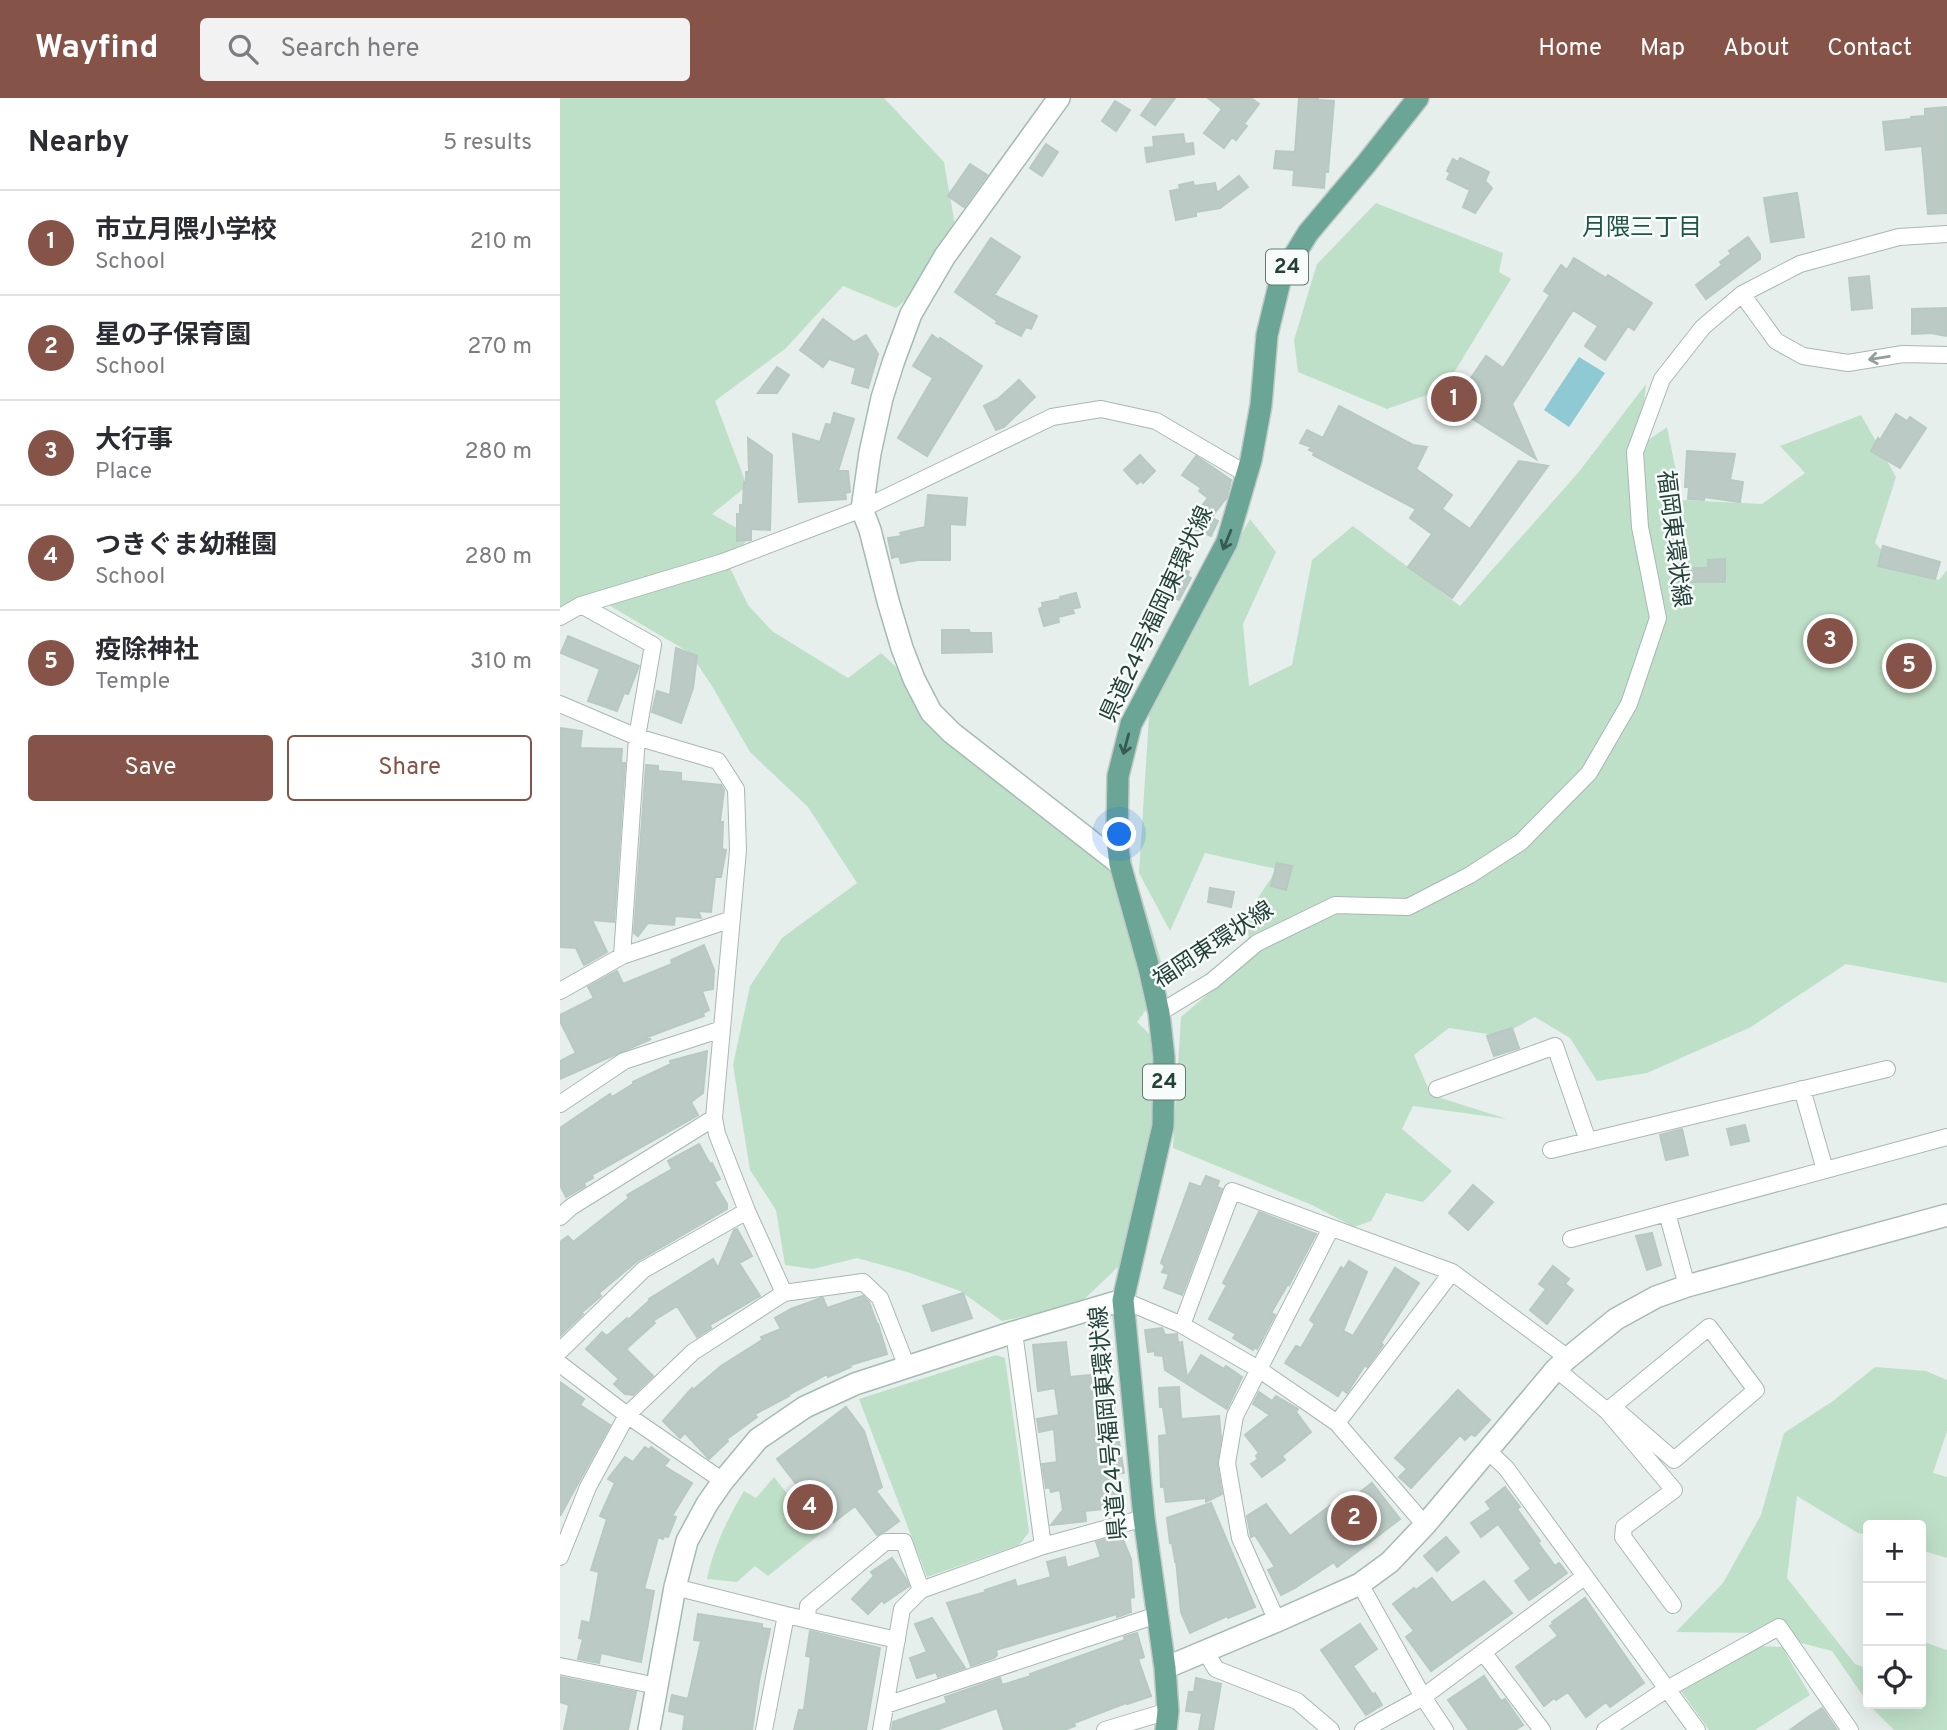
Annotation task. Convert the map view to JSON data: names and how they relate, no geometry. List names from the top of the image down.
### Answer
{
  "streets": {
    "main road": ["24", "県道24号福岡東環状線"],
    "street": ["福岡東環状線"]
  },
  "crossings": [
    ["24", "県道24号福岡東環状線"],
    ["福岡東環状線", "県道24号福岡東環状線"]
  ],
  "districts": ["月隈三丁目"],
  "page": {
    "header": "Wayfind",
    "search": "Search here",
    "nav": [
      "Home",
      "Map",
      "About",
      "Contact"
    ],
    "heading": ["Nearby", "5 results"],
    "list": [
      {
        "mark": "1",
        "name": "市立月隈小学校",
        "note": "School",
        "value": "210 m"
      },
      {
        "mark": "2",
        "name": "星の子保育園",
        "note": "School",
        "value": "270 m"
      },
      {
        "mark": "3",
        "name": "大行事",
        "note": "Place",
        "value": "280 m"
      },
      {
        "mark": "4",
        "name": "つきぐま幼稚園",
        "note": "School",
        "value": "280 m"
      },
      {
        "mark": "5",
        "name": "疫除神社",
        "note": "Temple",
        "value": "310 m"
      }
    ],
    "pins": [
      "1",
      "3",
      "5",
      "4",
      "2"
    ],
    "buttons": ["Save", "Share"],
    "map_buttons": ["+", "−"]
  }
}
